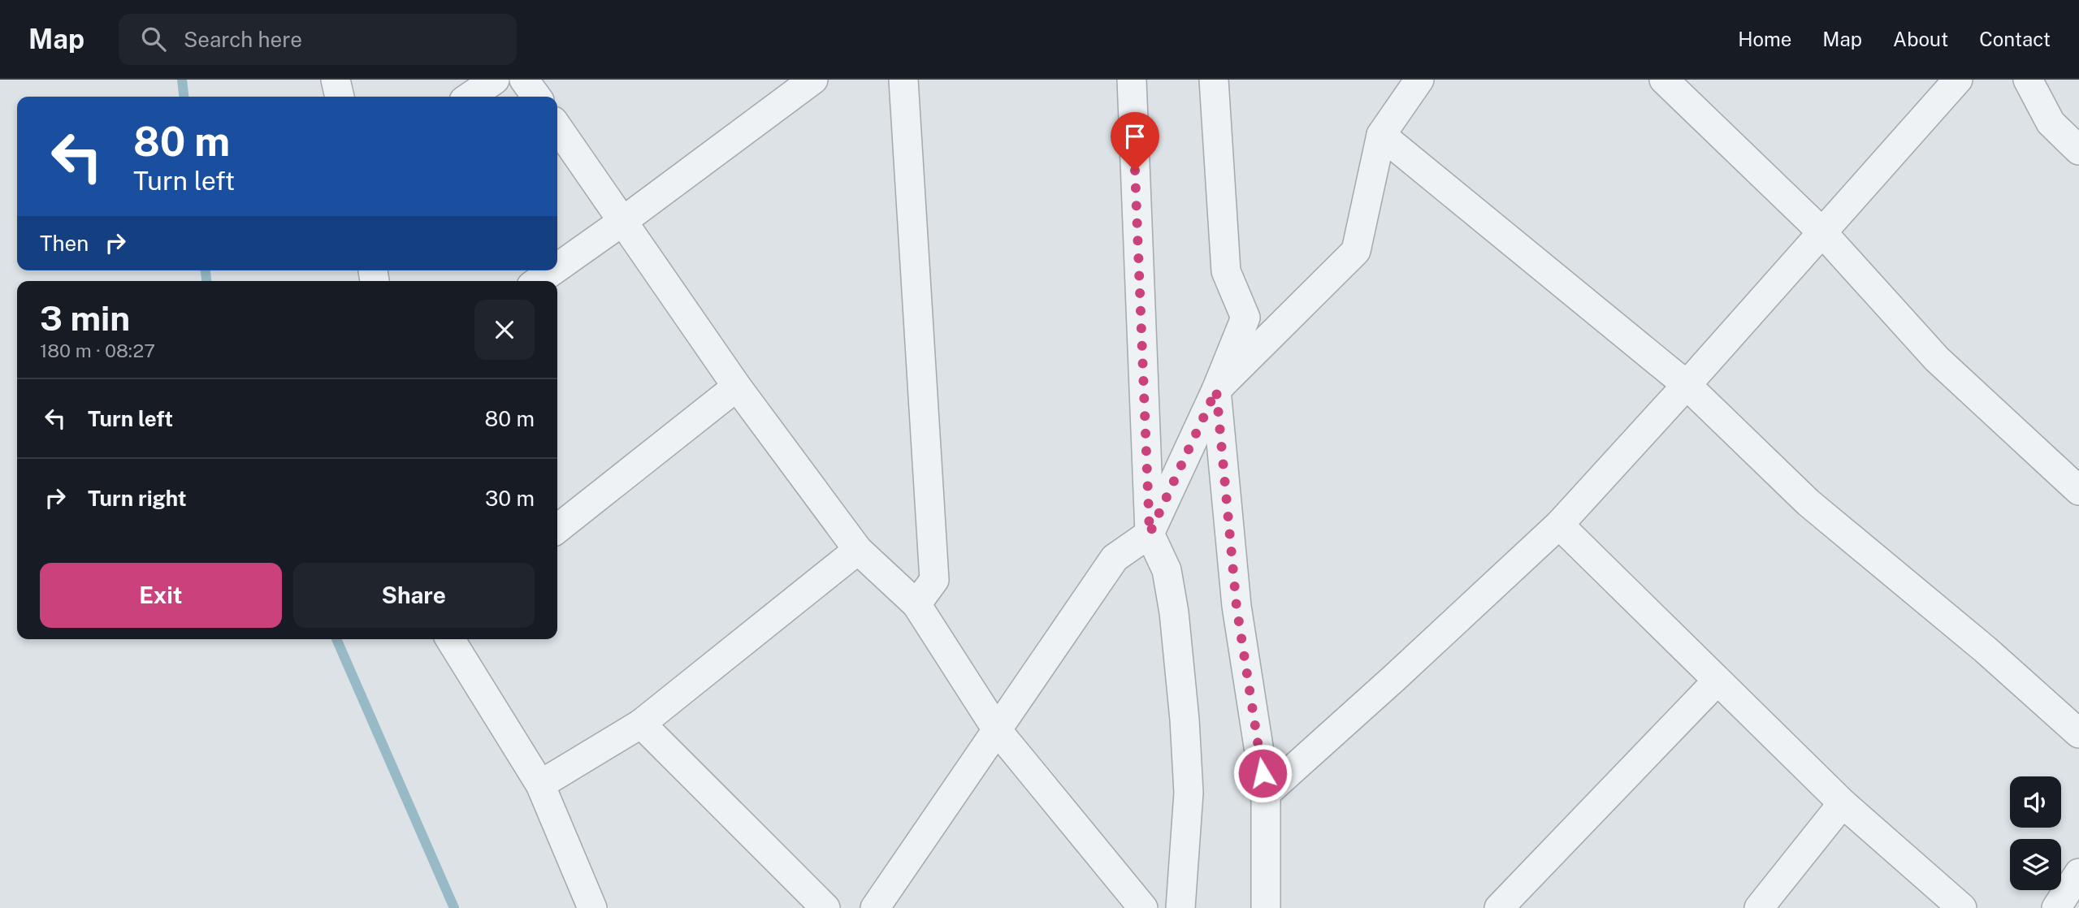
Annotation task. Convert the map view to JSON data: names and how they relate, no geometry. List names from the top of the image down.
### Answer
{
  "page": {
    "header": "Map",
    "search": "Search here",
    "nav": [
      "Home",
      "Map",
      "About",
      "Contact"
    ],
    "turn": ["80 m", "Turn left"],
    "then": "Then",
    "heading": ["3 min", "180 m · 08:27"],
    "list": [
      {
        "name": "Turn left",
        "value": "80 m"
      },
      {
        "name": "Turn right",
        "value": "30 m"
      }
    ],
    "buttons": ["Exit", "Share"]
  }
}
